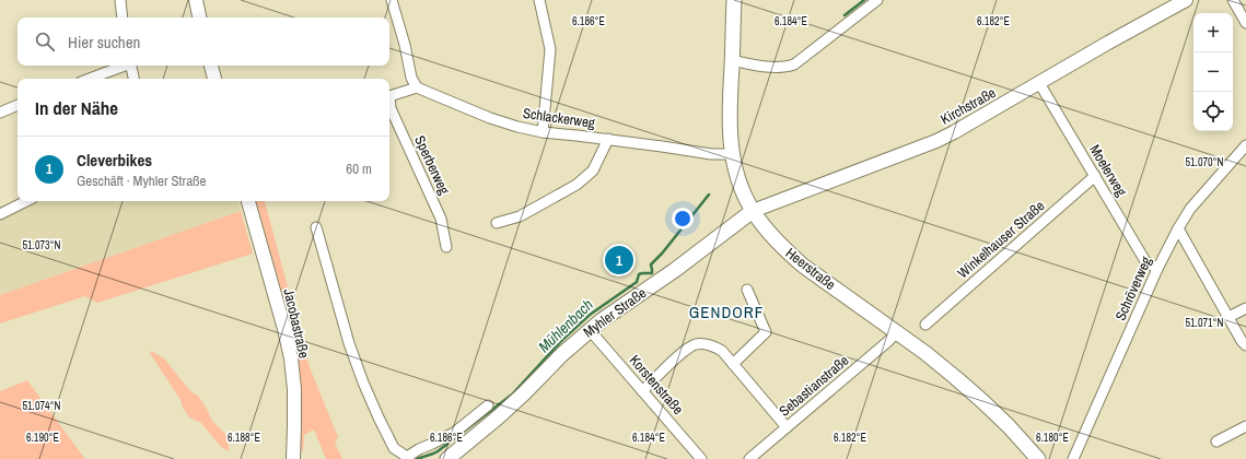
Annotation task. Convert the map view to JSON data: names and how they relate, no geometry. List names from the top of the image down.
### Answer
{
  "streets": {
    "main road": ["Heerstraße", "Myhler Straße"],
    "street": [
      "Kirchstraße",
      "Schlackerweg",
      "Sperberweg",
      "Moelerweg",
      "Winkelhauser Straße",
      "Schröverweg",
      "Jacobastraße",
      "Korstenstraße",
      "Sebastianstraße"
    ]
  },
  "crossings": [
    ["Kirchstraße", "Moelerweg"],
    ["Kirchstraße", "Heerstraße"],
    ["Kirchstraße", "Myhler Straße"],
    ["Schlackerweg", "Sperberweg"],
    ["Schlackerweg", "Heerstraße"],
    ["Moelerweg", "Winkelhauser Straße"],
    ["Moelerweg", "Schröverweg"],
    ["Heerstraße", "Myhler Straße"],
    ["Heerstraße", "Sebastianstraße"],
    ["Myhler Straße", "Korstenstraße"]
  ],
  "districts": ["GENDORF"],
  "water": ["Mühlenbach"],
  "page": {
    "map_buttons": ["+", "−"],
    "search": "Hier suchen",
    "heading": "In der Nähe",
    "list": [
      {
        "mark": "1",
        "name": "Cleverbikes",
        "note": "Geschäft · Myhler Straße",
        "value": "60 m"
      }
    ],
    "pins": "1"
  },
  "coordinates": [
    "6.186°E",
    "6.184°E",
    "6.182°E",
    "51.070°N",
    "51.073°N",
    "51.071°N",
    "51.074°N",
    "6.190°E",
    "6.188°E",
    "6.180°E"
  ]
}
